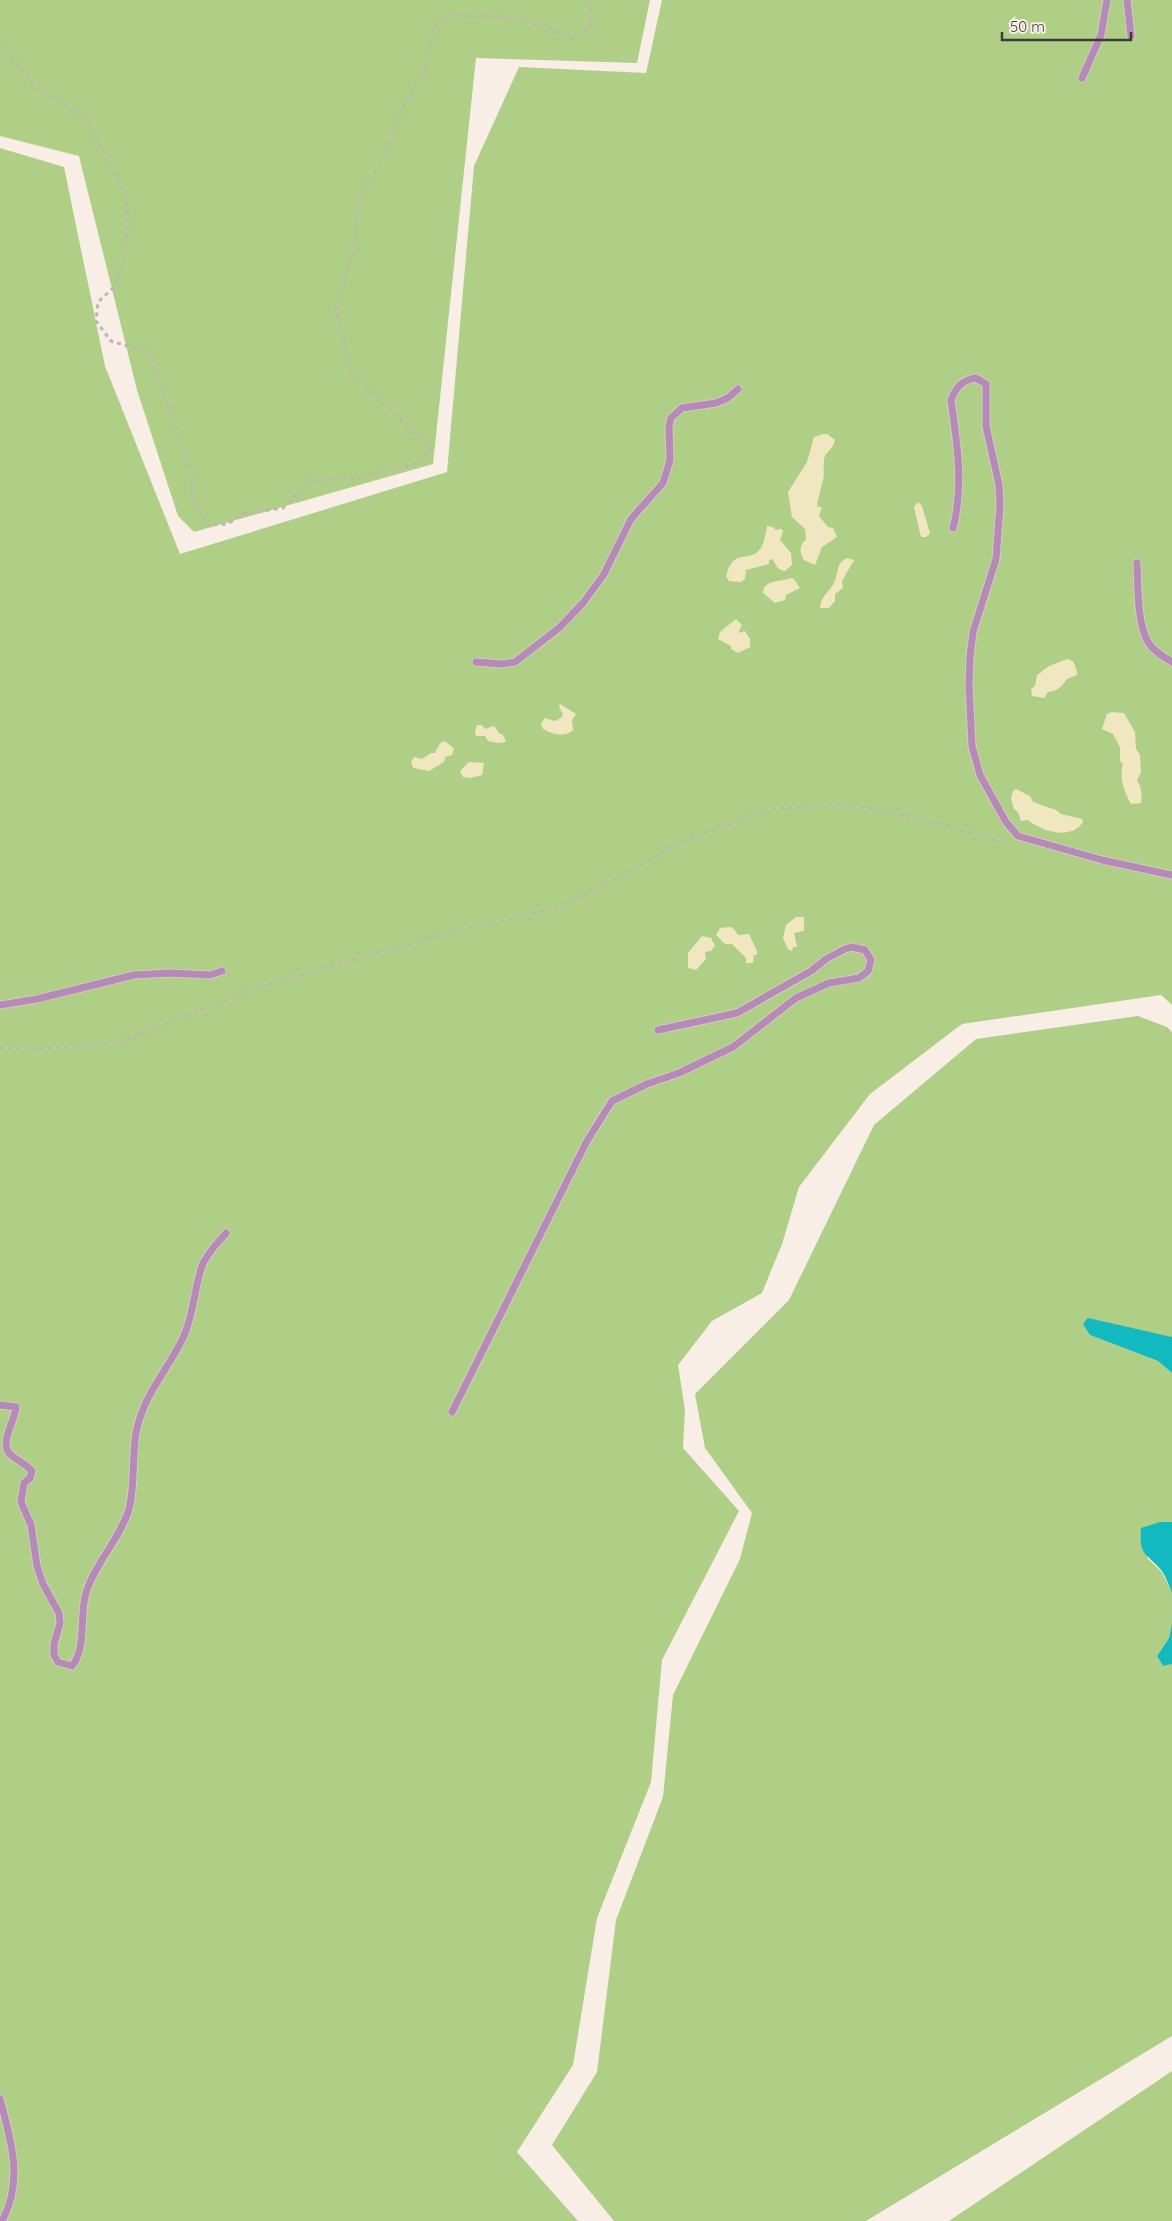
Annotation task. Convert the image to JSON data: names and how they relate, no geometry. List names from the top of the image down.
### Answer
{
  "scale_bar": "50 m"
}
